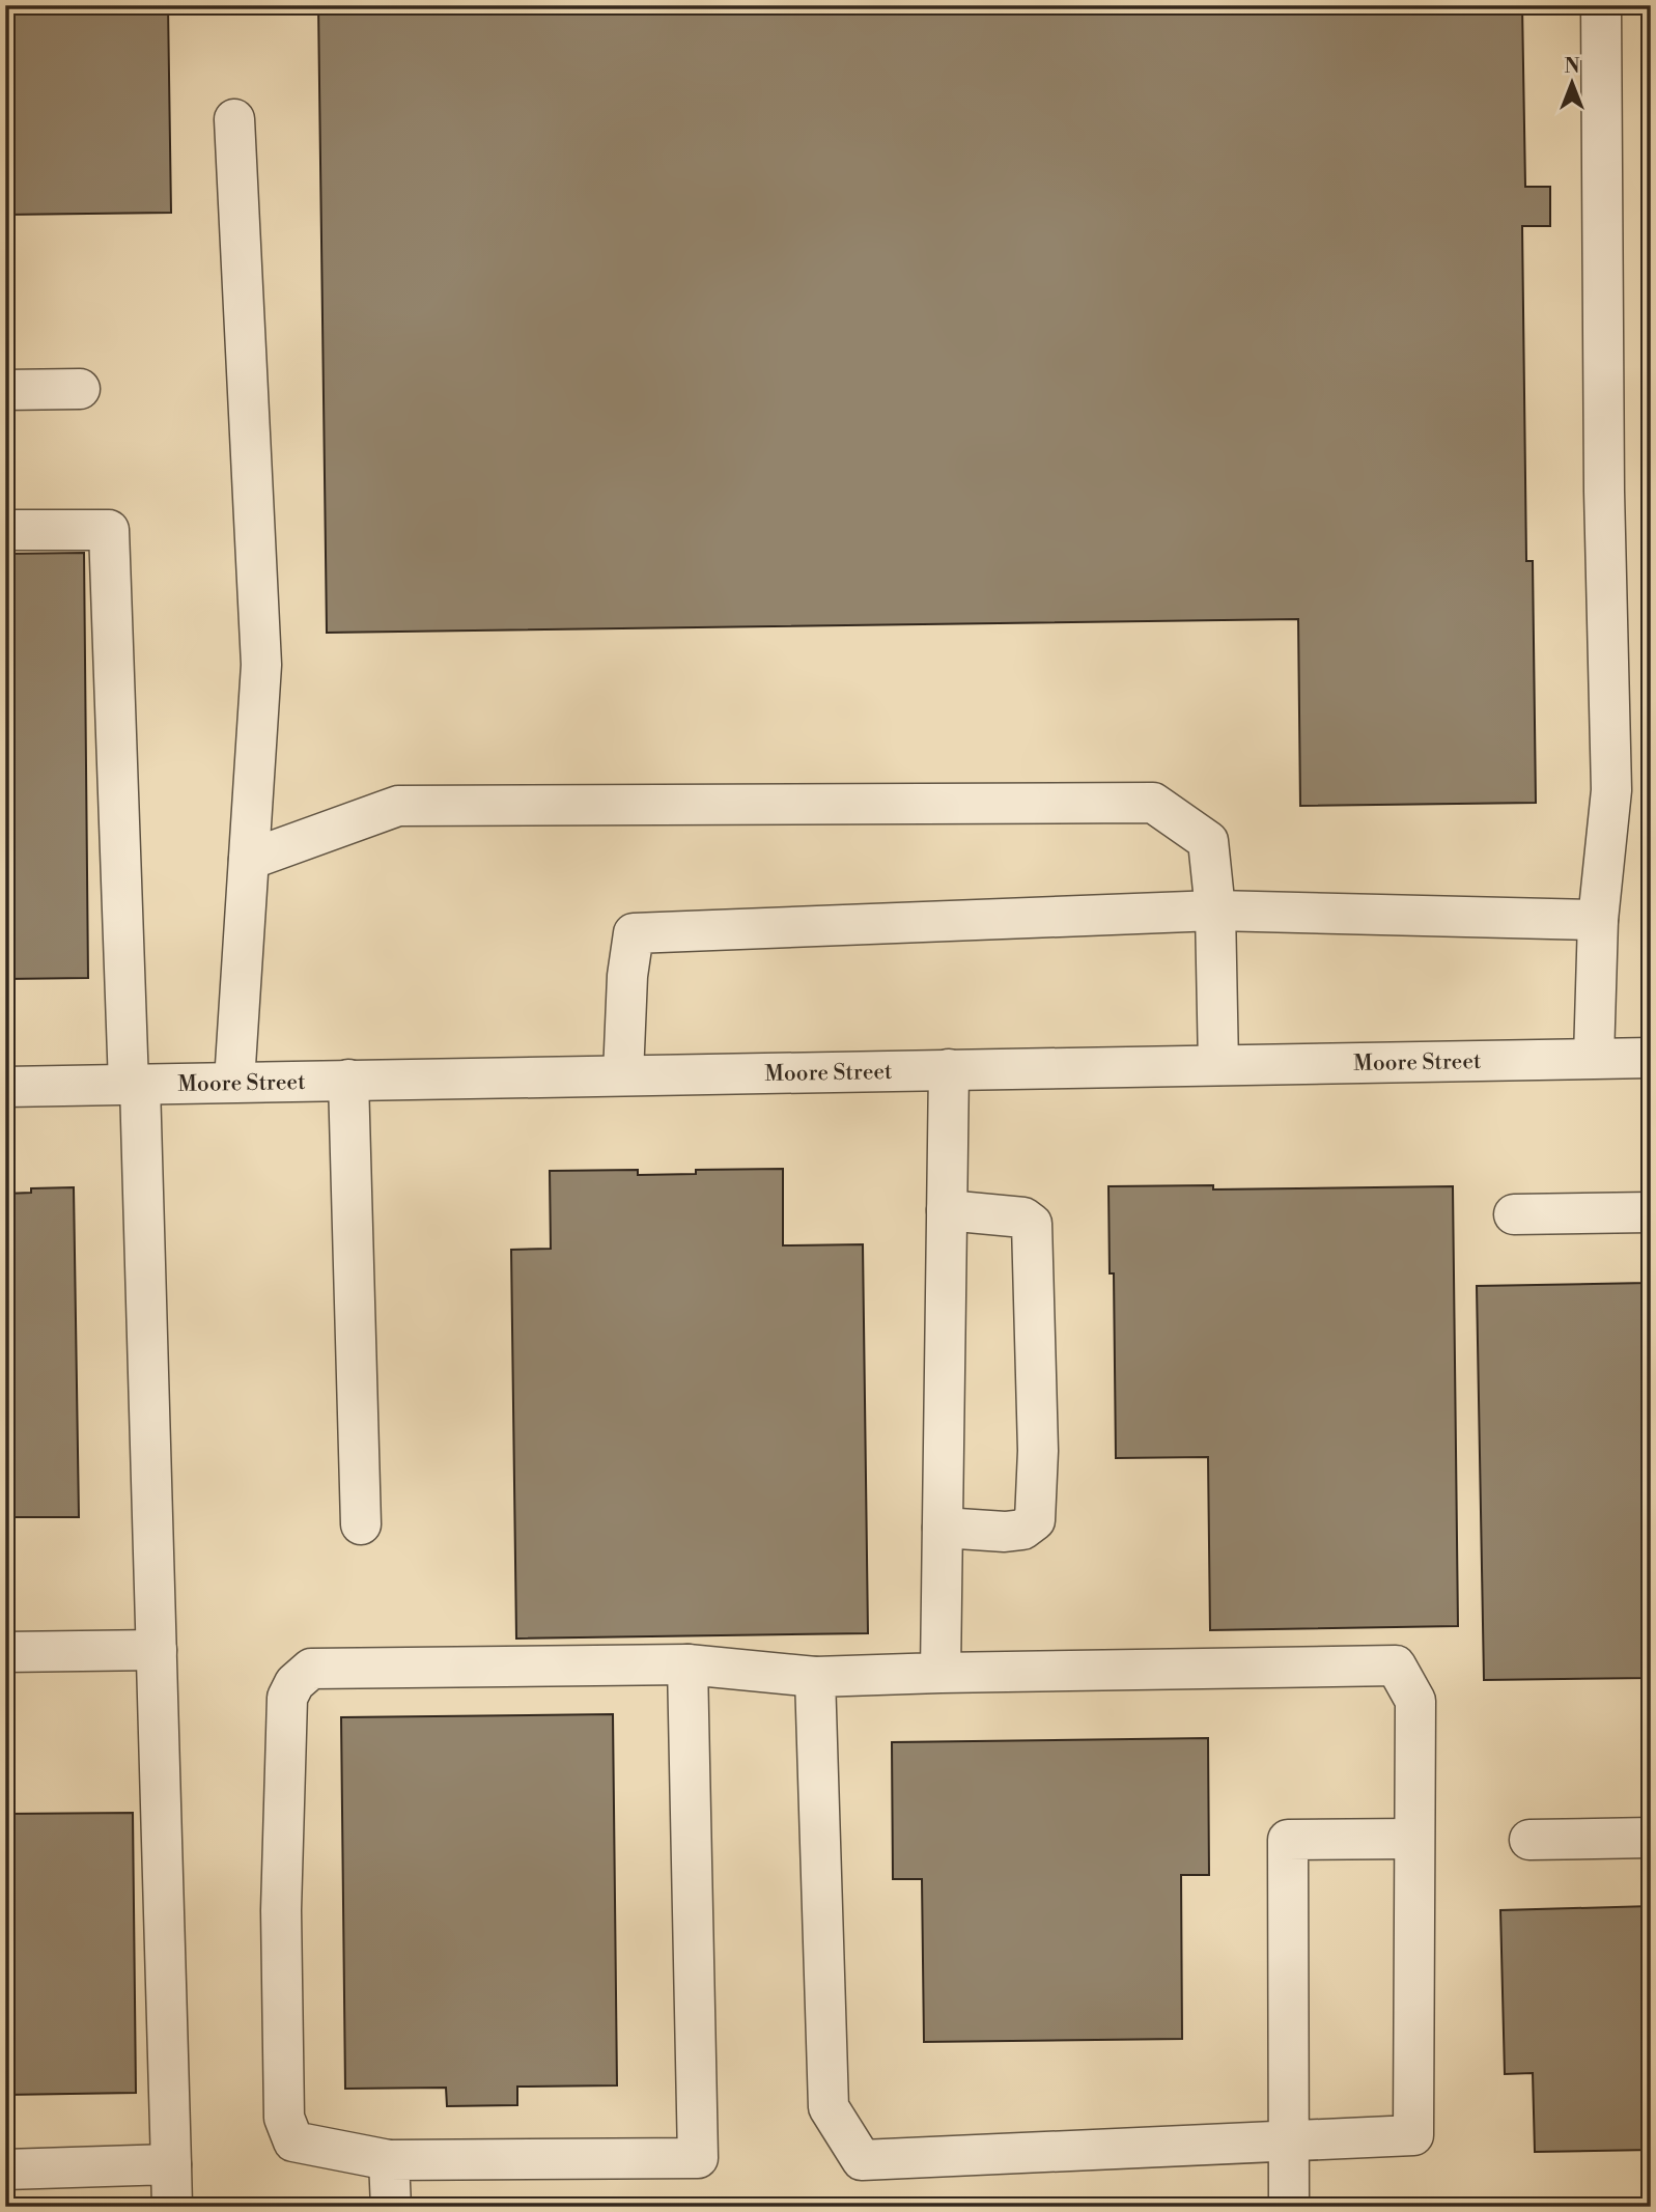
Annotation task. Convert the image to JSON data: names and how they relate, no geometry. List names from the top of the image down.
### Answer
{
  "streets": {
    "street": ["Moore Street"]
  },
  "north": "top"
}
